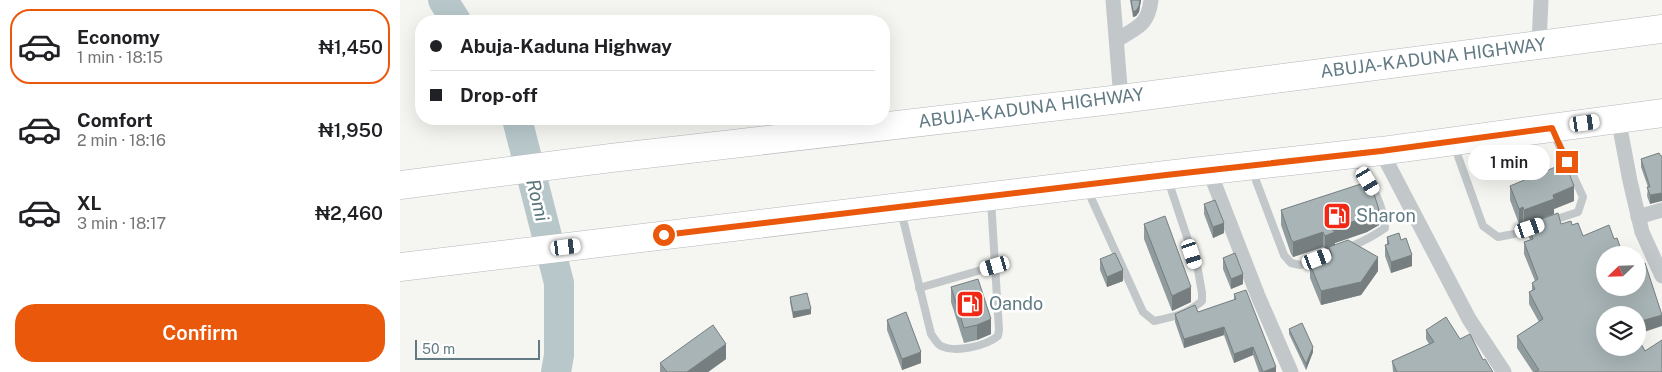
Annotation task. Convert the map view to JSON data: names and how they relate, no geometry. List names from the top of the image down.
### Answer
{
  "streets": {
    "highway": ["ABUJA-KADUNA HIGHWAY"]
  },
  "water": ["Romi"],
  "places": {
    "fuel station": ["Sharon", "Oando"]
  },
  "scale_bar": "50 m",
  "north": "bottom left",
  "page": {
    "list": [
      {
        "name": "Economy",
        "note": "1 min · 18:15",
        "value": "₦1,450"
      },
      {
        "name": "Comfort",
        "note": "2 min · 18:16",
        "value": "₦1,950"
      },
      {
        "name": "XL",
        "note": "3 min · 18:17",
        "value": "₦2,460"
      }
    ],
    "banner": ["Abuja-Kaduna Highway", "Drop-off"],
    "bubble": "1 min",
    "buttons": "Confirm",
    "scale": "50 m"
  }
}
